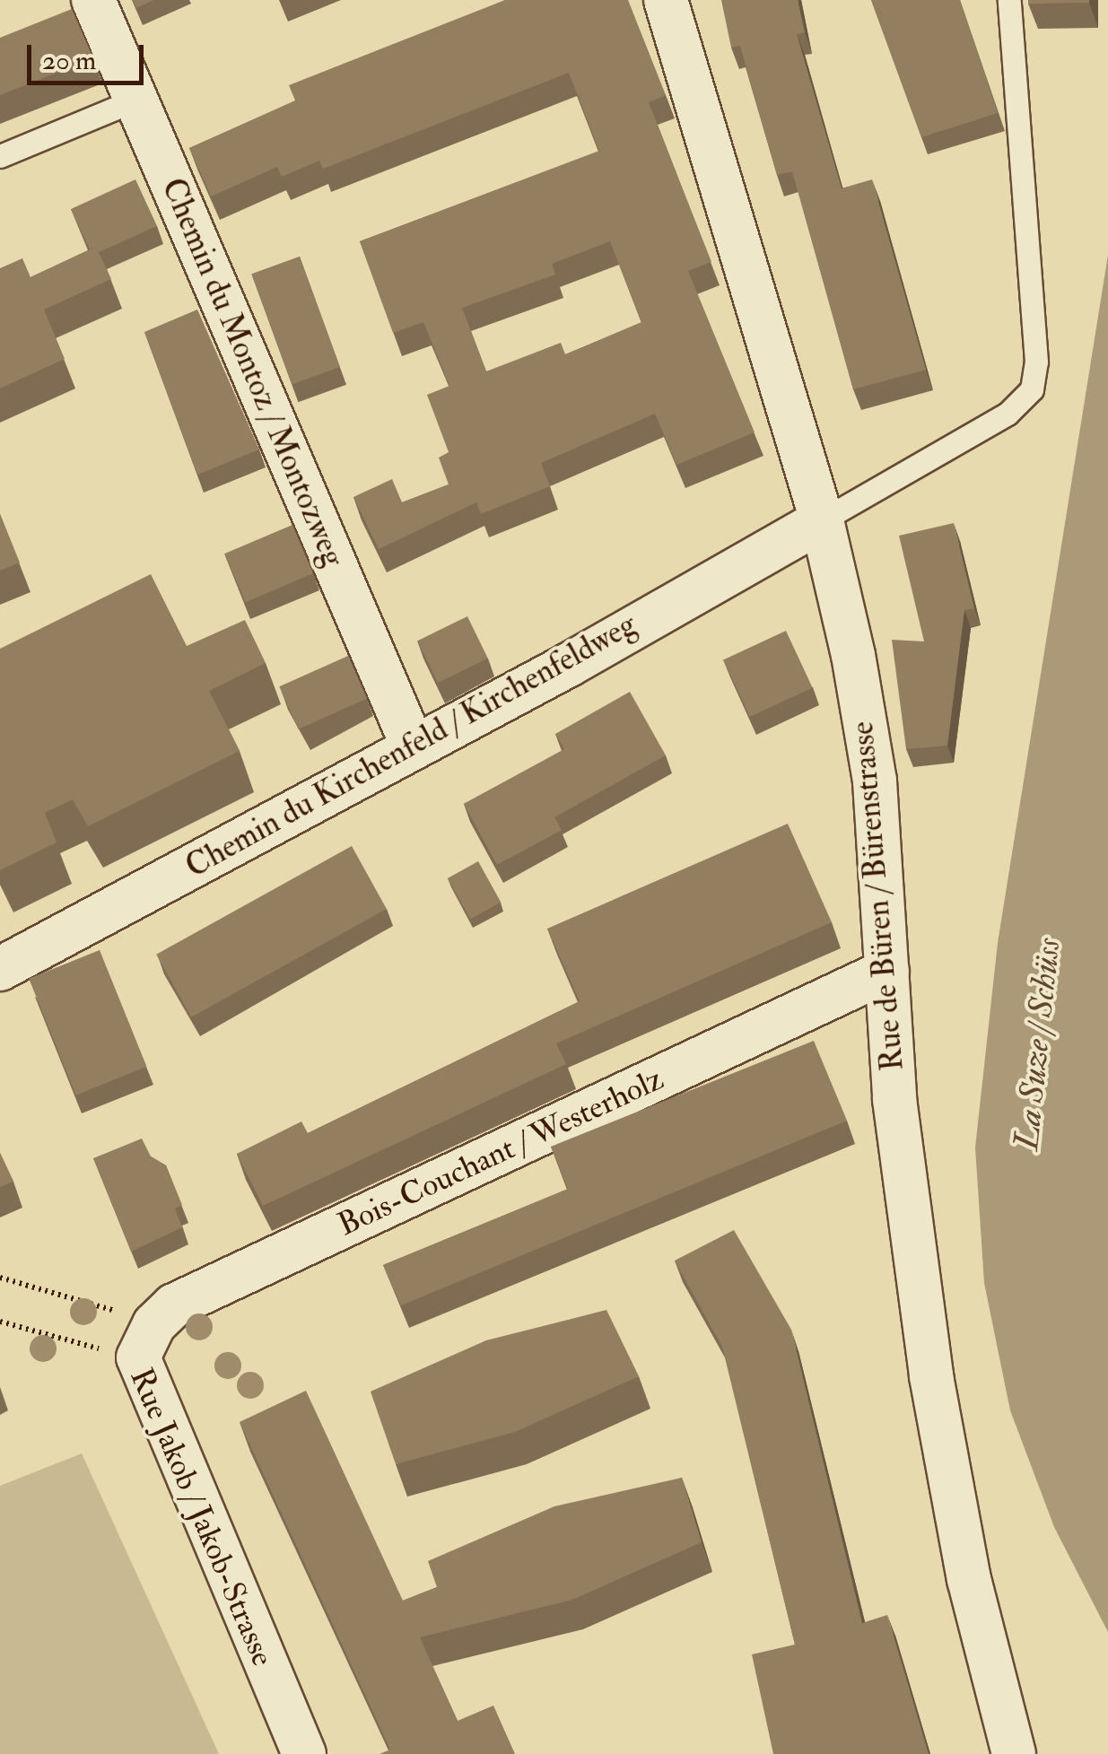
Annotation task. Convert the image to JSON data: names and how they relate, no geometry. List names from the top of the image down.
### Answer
{
  "streets": {
    "street": [
      "Chemin du Montoz / Montozweg",
      "Chemin du Kirchenfeld / Kirchenfeldweg",
      "Rue de Büren / Bürenstrasse",
      "Bois-Couchant / Westerholz",
      "Rue Jakob / Jakob-Strasse"
    ]
  },
  "crossings": [
    ["Chemin du Montoz / Montozweg", "Chemin du Kirchenfeld / Kirchenfeldweg"],
    ["Chemin du Kirchenfeld / Kirchenfeldweg", "Rue de Büren / Bürenstrasse"],
    ["Rue de Büren / Bürenstrasse", "Bois-Couchant / Westerholz"],
    ["Bois-Couchant / Westerholz", "Rue Jakob / Jakob-Strasse"]
  ],
  "water": ["La Suze / Schüss"],
  "scale_bar": "20 m"
}
